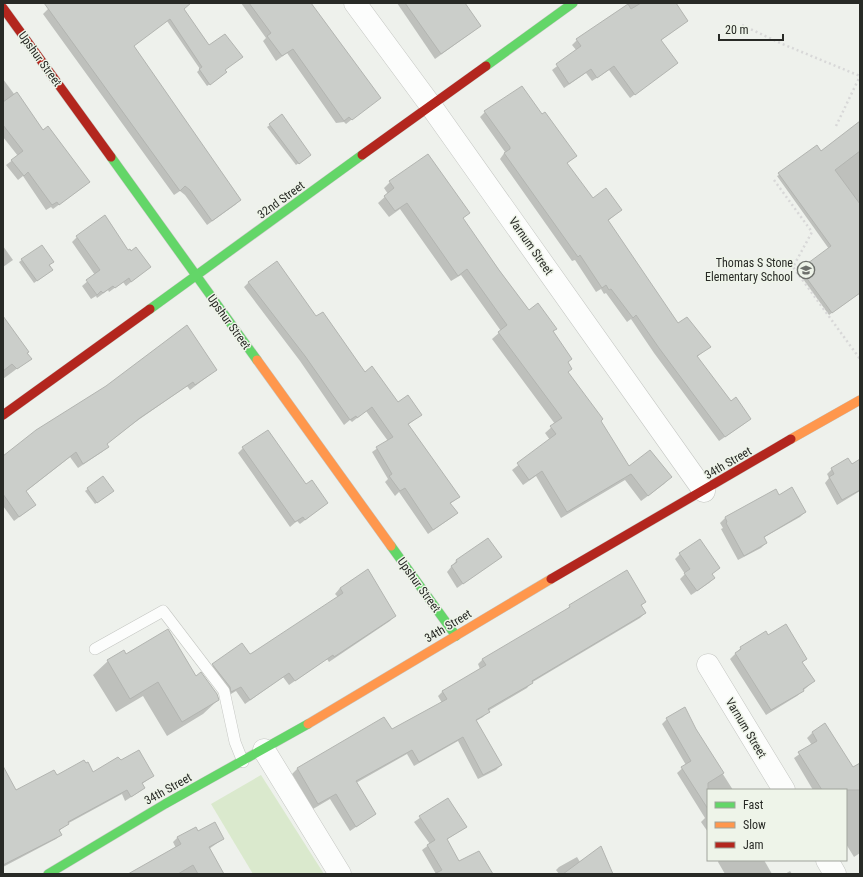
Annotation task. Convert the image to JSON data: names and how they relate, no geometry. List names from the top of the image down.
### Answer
{
  "streets": {
    "street": [
      "Upshur Street",
      "32nd Street",
      "Varnum Street",
      "34th Street"
    ]
  },
  "crossings": [
    ["Upshur Street", "32nd Street"],
    ["Upshur Street", "34th Street"],
    ["32nd Street", "Varnum Street"],
    ["Varnum Street", "34th Street"]
  ],
  "places": {
    "school or university": ["Thomas S Stone Elementary School"]
  },
  "legend": ["Fast", "Slow", "Jam"],
  "scale_bar": "20 m"
}
